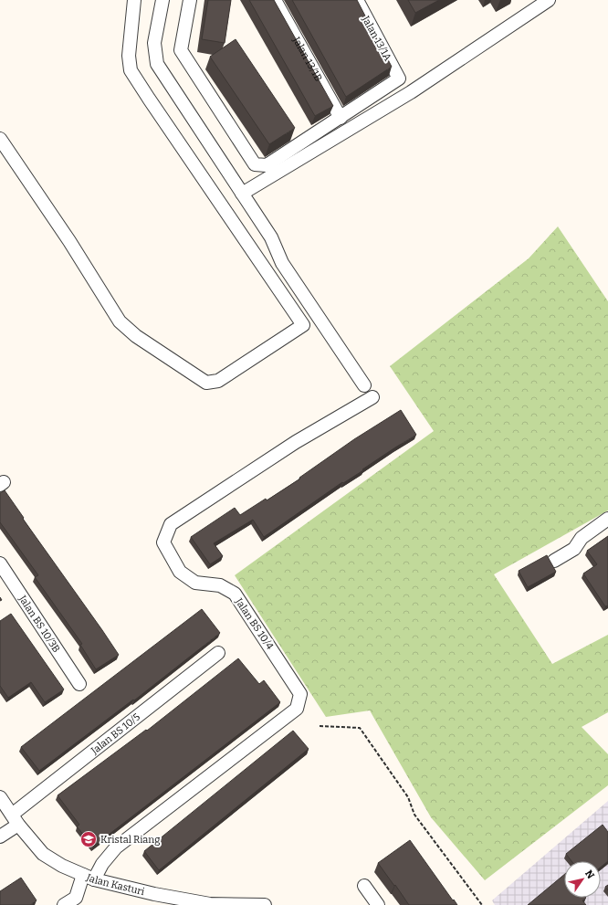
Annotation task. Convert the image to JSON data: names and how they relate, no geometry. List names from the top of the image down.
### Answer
{
  "streets": {
    "street": [
      "Jalan 13/1A",
      "Jalan 13/1B",
      "Jalan BS 10/3B",
      "Jalan BS 10/4",
      "Jalan BS 10/5",
      "Jalan Kasturi"
    ]
  },
  "crossings": [
    ["Jalan 13/1A", "Jalan 13/1B"],
    ["Jalan BS 10/4", "Jalan Kasturi"],
    ["Jalan BS 10/5", "Jalan Kasturi"]
  ],
  "places": {
    "school or university": ["Kristal Riang"]
  },
  "north": "top right"
}
